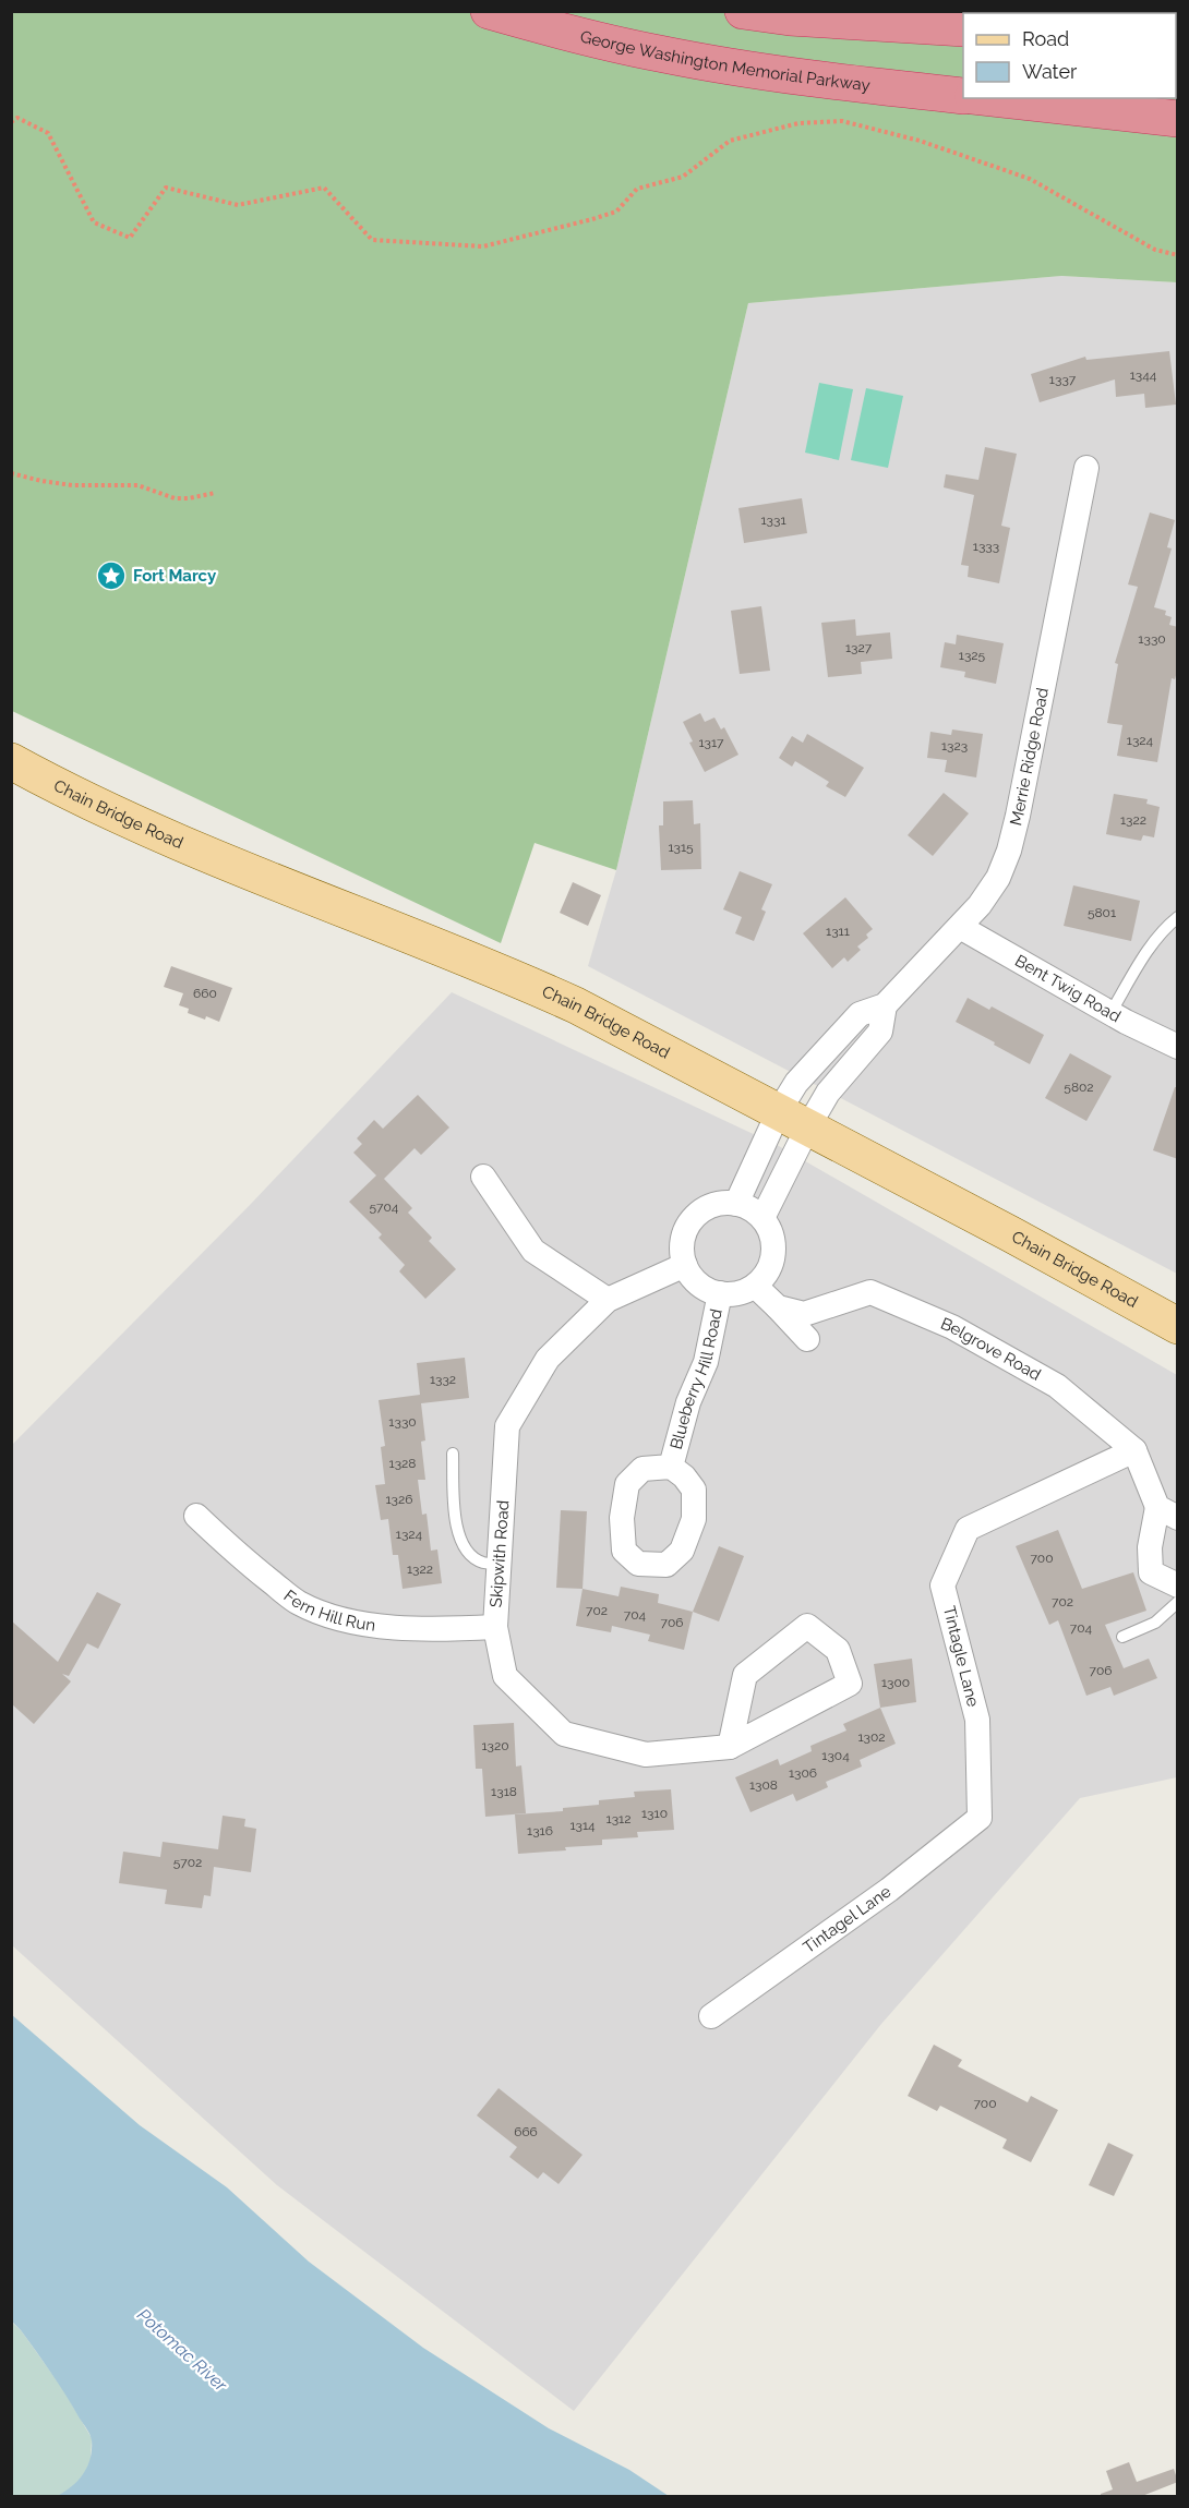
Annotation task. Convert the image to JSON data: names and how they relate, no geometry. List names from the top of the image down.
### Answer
{
  "streets": {
    "highway": ["George Washington Memorial Parkway"],
    "main road": ["Chain Bridge Road"],
    "street": [
      "Merrie Ridge Road",
      "Bent Twig Road",
      "Belgrove Road",
      "Blueberry Hill Road",
      "Skipwith Road",
      "Fern Hill Run",
      "Tintagle Lane",
      "Tintagel Lane"
    ]
  },
  "crossings": [
    ["Merrie Ridge Road", "Chain Bridge Road"],
    ["Merrie Ridge Road", "Bent Twig Road"],
    ["Belgrove Road", "Tintagle Lane"],
    ["Blueberry Hill Road", "Skipwith Road"],
    ["Skipwith Road", "Fern Hill Run"],
    ["Tintagle Lane", "Tintagel Lane"]
  ],
  "water": ["Potomac River"],
  "places": {
    "place": ["Fort Marcy"]
  },
  "house_numbers": [
    "1344",
    "1337",
    "1331",
    "1333",
    "1330",
    "1327",
    "1325",
    "1324",
    "1317",
    "1323",
    "1322",
    "1315",
    "5801",
    "1311",
    "660",
    "5802",
    "5704",
    "1332",
    "1330",
    "1328",
    "1326",
    "1324",
    "700",
    "1322",
    "702",
    "702",
    "704",
    "706",
    "704",
    "706",
    "1300",
    "1302",
    "1320",
    "1304",
    "1306",
    "1308",
    "1318",
    "1310",
    "1312",
    "1314",
    "1316",
    "5702",
    "700",
    "666"
  ],
  "legend": ["Road", "Water"]
}
